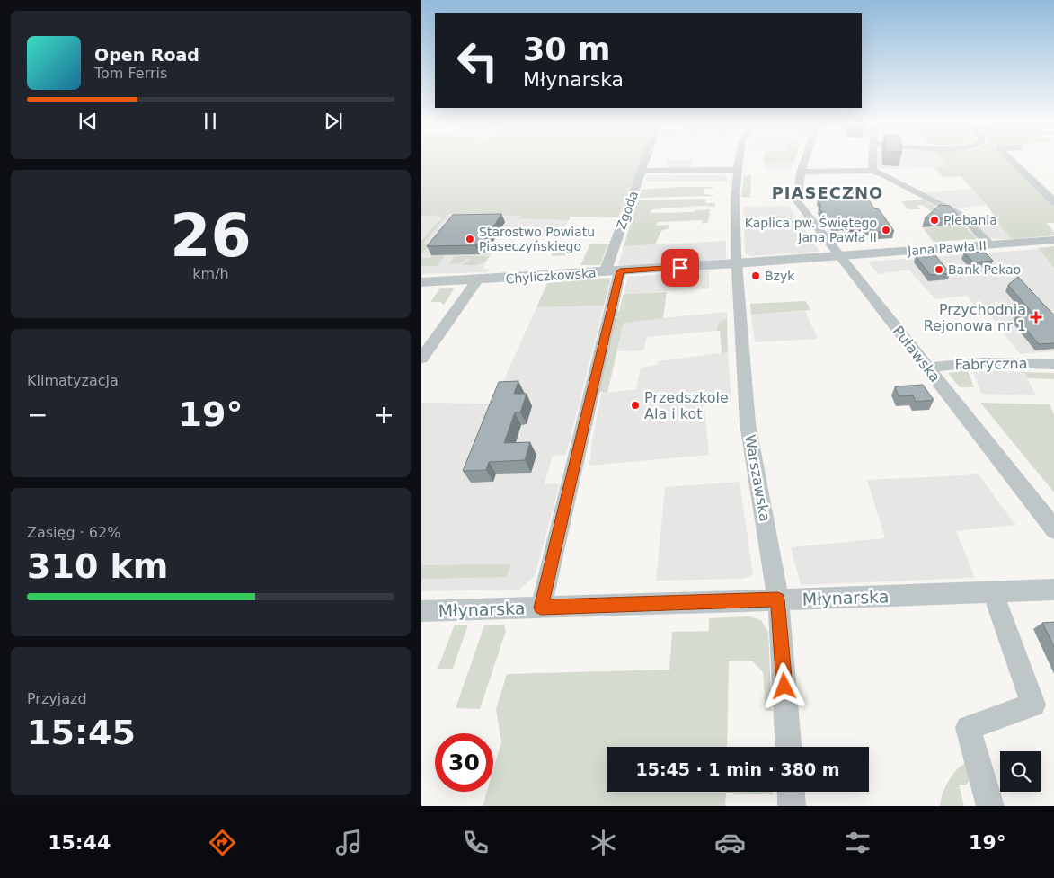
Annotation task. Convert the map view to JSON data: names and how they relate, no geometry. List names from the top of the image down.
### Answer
{
  "streets": {
    "street": [
      "Zgoda",
      "Jana Pawła II",
      "Chyliczkowska",
      "Puławska",
      "Fabryczna",
      "Warszawska",
      "Młynarska"
    ]
  },
  "crossings": [
    ["Zgoda", "Chyliczkowska"],
    ["Zgoda", "Młynarska"],
    ["Jana Pawła II", "Chyliczkowska"],
    ["Jana Pawła II", "Puławska"],
    ["Chyliczkowska", "Puławska"],
    ["Chyliczkowska", "Warszawska"],
    ["Puławska", "Fabryczna"],
    ["Warszawska", "Młynarska"]
  ],
  "districts": ["PIASECZNO"],
  "places": {
    "other": [
      "Plebania",
      "Kaplica pw. Świętego Jana Pawła II",
      "Starostwo Powiatu Piaseczyńskiego",
      "Bank Pekao",
      "Bzyk",
      "Przedszkole Ala i kot"
    ],
    "health": ["Przychodnia Rejonowa nr 1"]
  },
  "page": {
    "turn": ["30 m", "Młynarska"],
    "song": ["Open Road", "Tom Ferris"],
    "tile": [
      ["26", "km/h"],
      "Klimatyzacja",
      ["Zasięg · 62%", "310 km"],
      ["Przyjazd", "15:45"]
    ],
    "heat": ["−", "19°", "+"],
    "limit": "30",
    "trip": "15:45 · 1 min · 380 m",
    "tabs": ["15:44", "19°"]
  }
}
